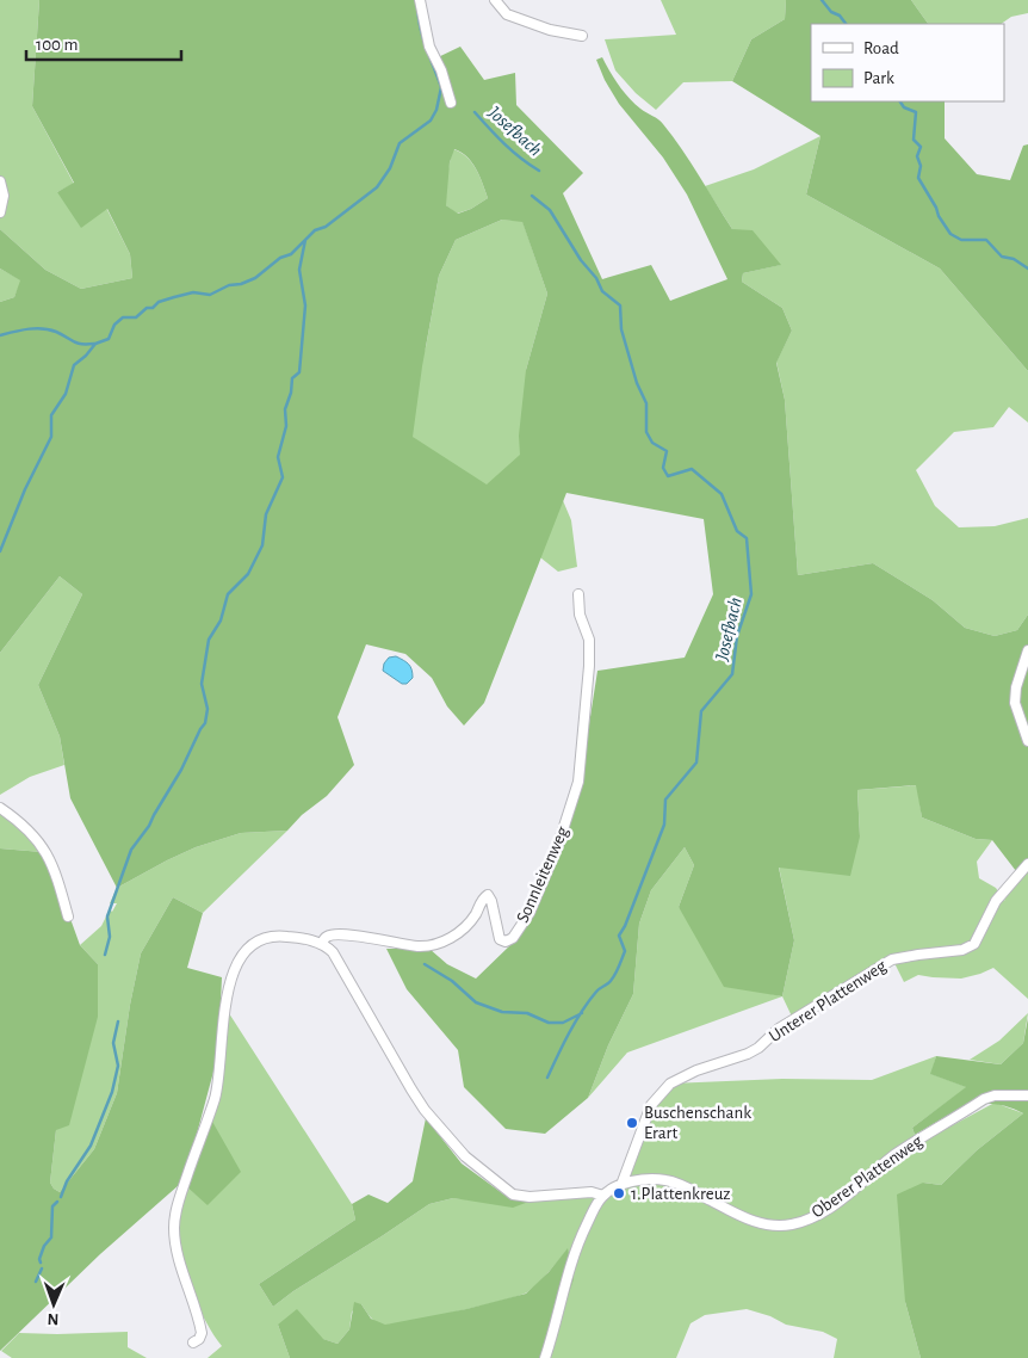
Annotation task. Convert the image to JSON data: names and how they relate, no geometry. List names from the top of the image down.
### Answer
{
  "streets": {
    "street": ["Sonnleitenweg", "Unterer Plattenweg", "Oberer Plattenweg"]
  },
  "crossings": [
    ["Unterer Plattenweg", "Oberer Plattenweg"]
  ],
  "water": ["Josefbach"],
  "places": ["Buschenschank Erart", "1.Plattenkreuz"],
  "legend": ["Road", "Park"],
  "scale_bar": "100 m",
  "north": "bottom"
}
